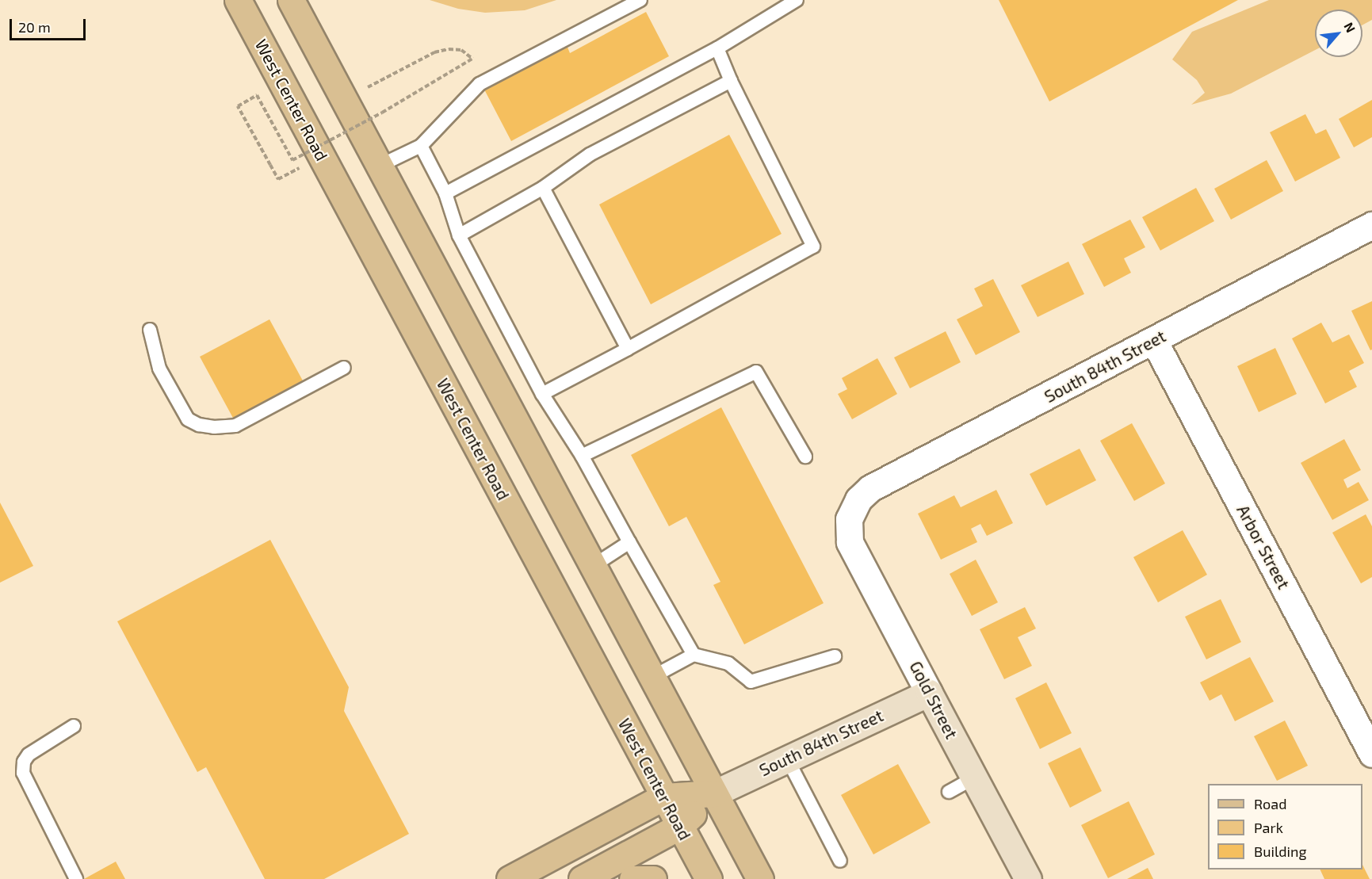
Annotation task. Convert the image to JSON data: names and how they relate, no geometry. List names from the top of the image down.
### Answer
{
  "streets": {
    "main road": ["West Center Road", "South 84th Street", "Gold Street"],
    "street": ["Arbor Street"]
  },
  "crossings": [
    ["West Center Road", "South 84th Street"],
    ["South 84th Street", "Arbor Street"],
    ["South 84th Street", "Gold Street"]
  ],
  "legend": ["Road", "Park", "Building"],
  "scale_bar": "20 m",
  "north": "top right"
}
